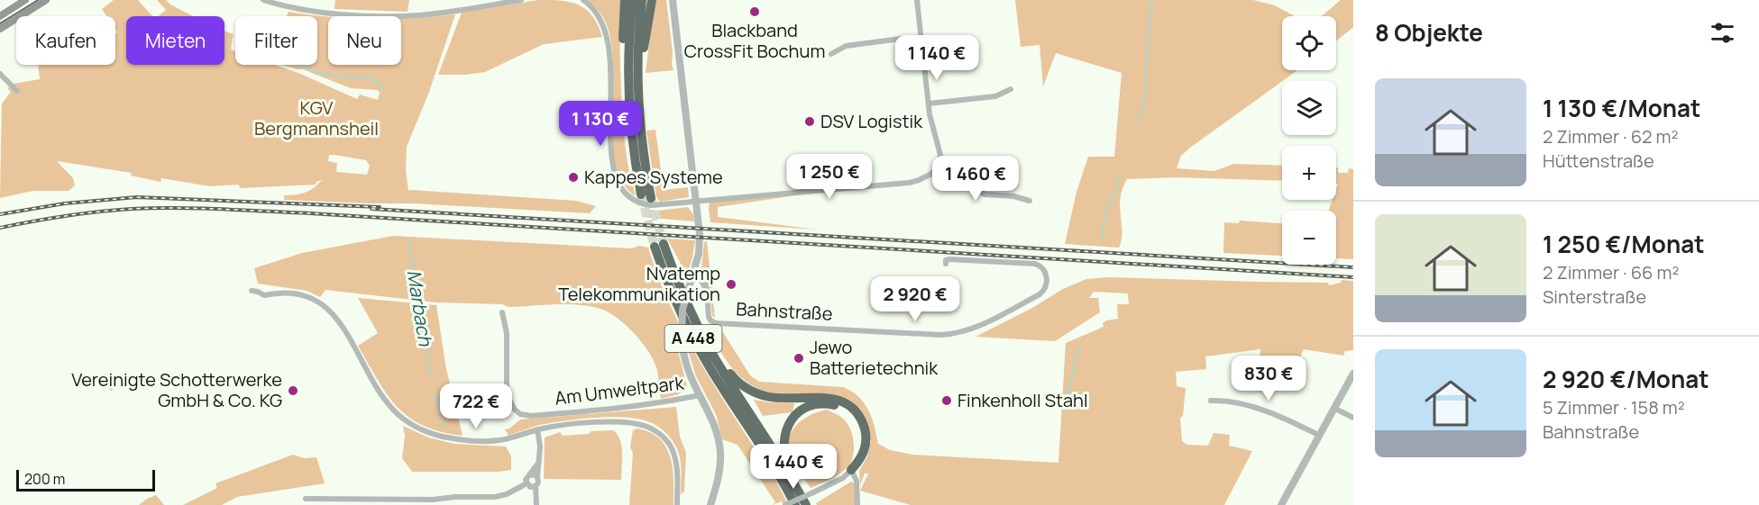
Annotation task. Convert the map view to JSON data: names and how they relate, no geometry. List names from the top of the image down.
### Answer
{
  "streets": {
    "highway": ["A 448"],
    "street": ["Bahnstraße", "Am Umweltpark"]
  },
  "water": ["Marbach"],
  "parks": ["KGV Bergmannsheil"],
  "places": [
    "Blackband CrossFit Bochum",
    "DSV Logistik",
    "Kappes Systeme",
    "Nvatemp Telekommunikation",
    "Jewo Batterietechnik",
    "Vereinigte Schotterwerke GmbH & Co. KG",
    "Finkenholl Stahl"
  ],
  "scale_bar": "200 m",
  "page": {
    "heading": "8 Objekte",
    "map_buttons": ["+", "−"],
    "chip": [
      "Kaufen",
      "Mieten",
      "Filter",
      "Neu"
    ],
    "price": [
      "1 140 €",
      "1 130 €",
      "1 250 €",
      "1 460 €",
      "2 920 €",
      "830 €",
      "722 €",
      "1 440 €"
    ],
    "list": [
      {
        "name": "1 130 €/Monat",
        "note": "2 Zimmer · 62 m² · Hüttenstraße"
      },
      {
        "name": "1 250 €/Monat",
        "note": "2 Zimmer · 66 m² · Sinterstraße"
      },
      {
        "name": "2 920 €/Monat",
        "note": "5 Zimmer · 158 m² · Bahnstraße"
      }
    ],
    "scale": "200 m"
  }
}
